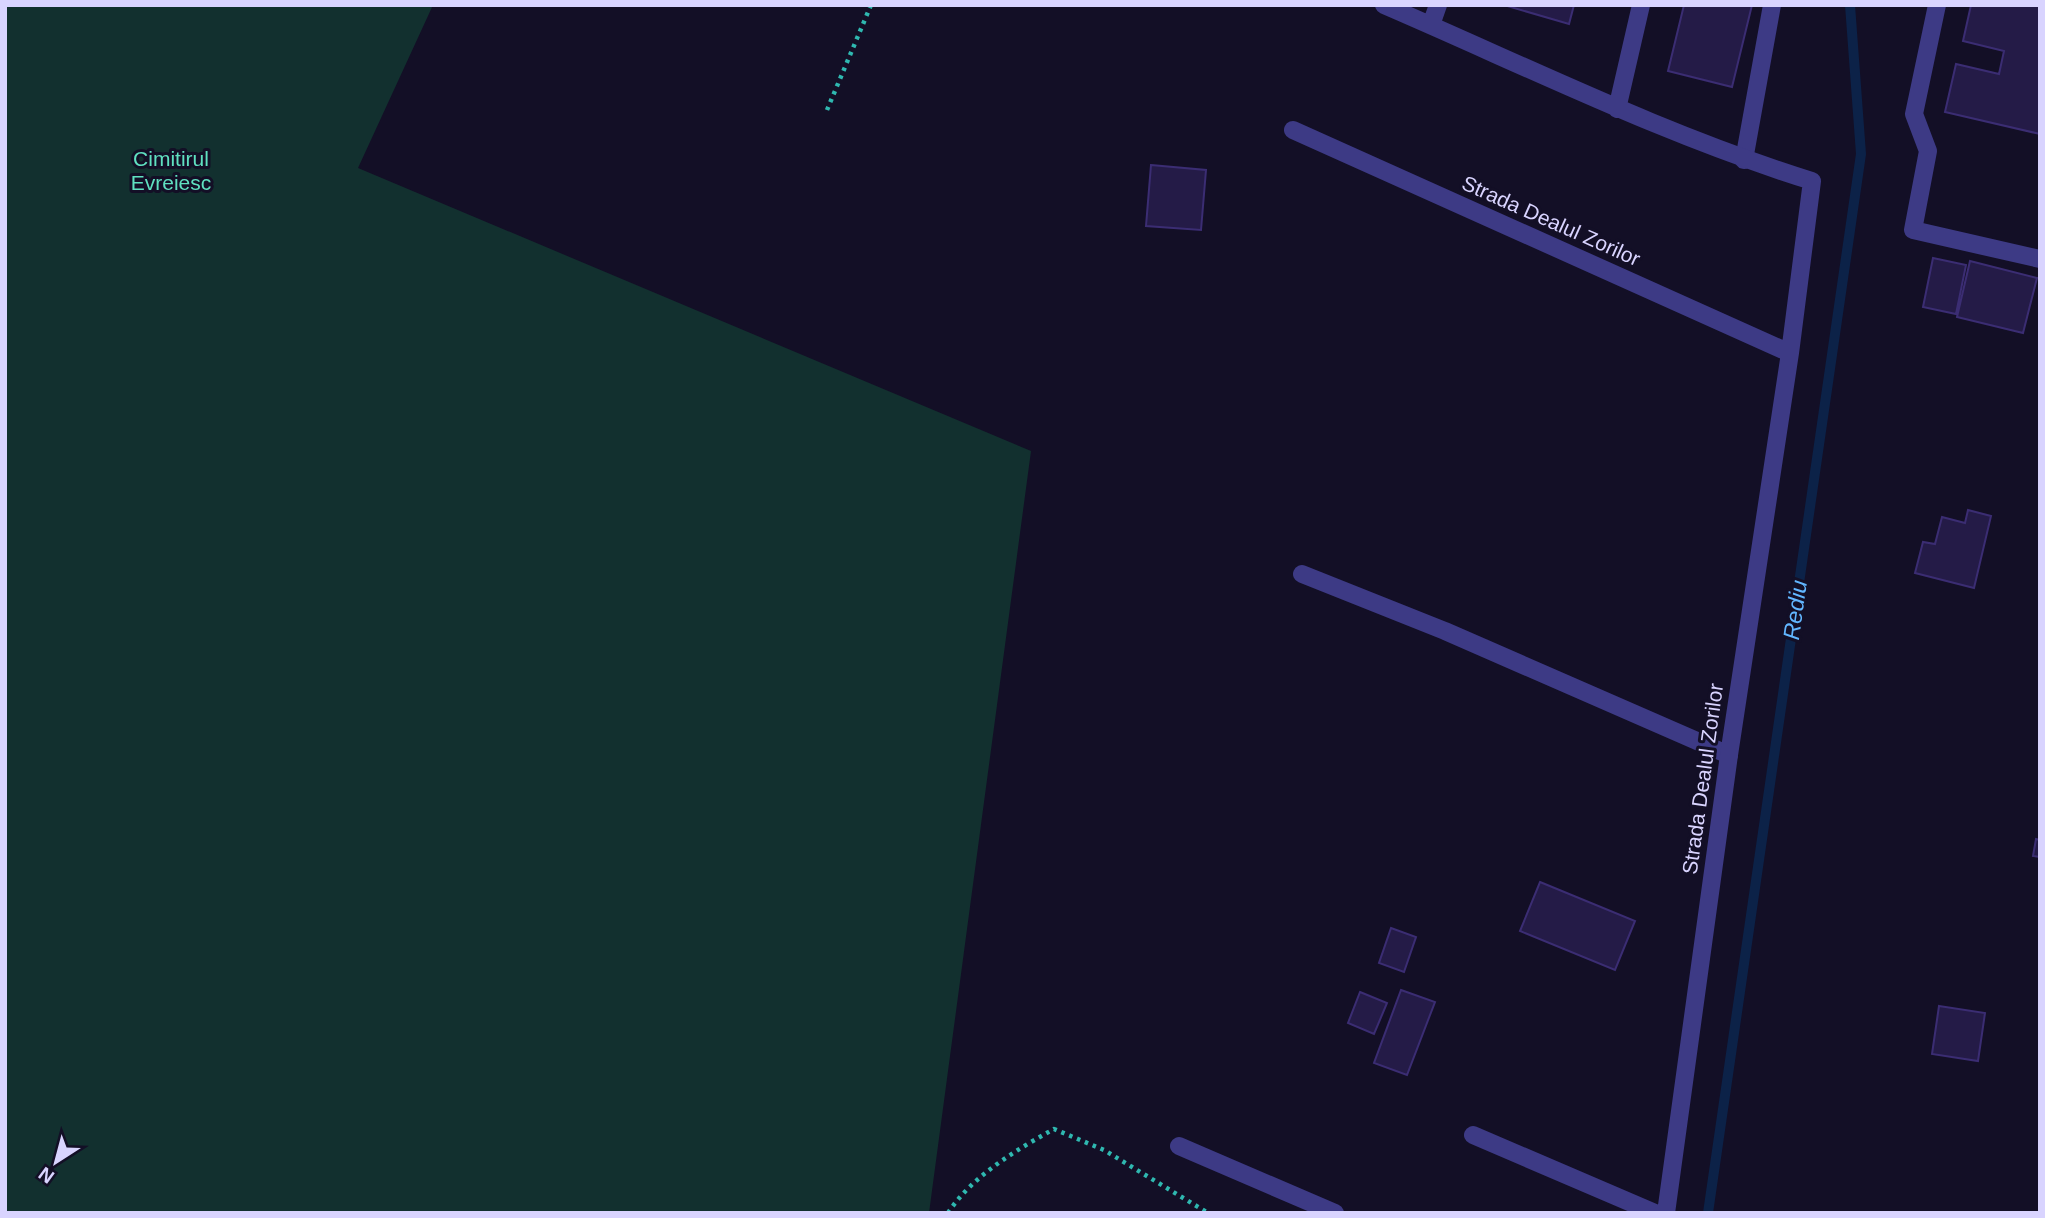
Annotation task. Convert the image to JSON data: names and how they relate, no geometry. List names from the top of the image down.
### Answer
{
  "streets": {
    "street": ["Strada Dealul Zorilor"]
  },
  "water": ["Rediu"],
  "parks": ["Cimitirul Evreiesc"],
  "north": "bottom left"
}
